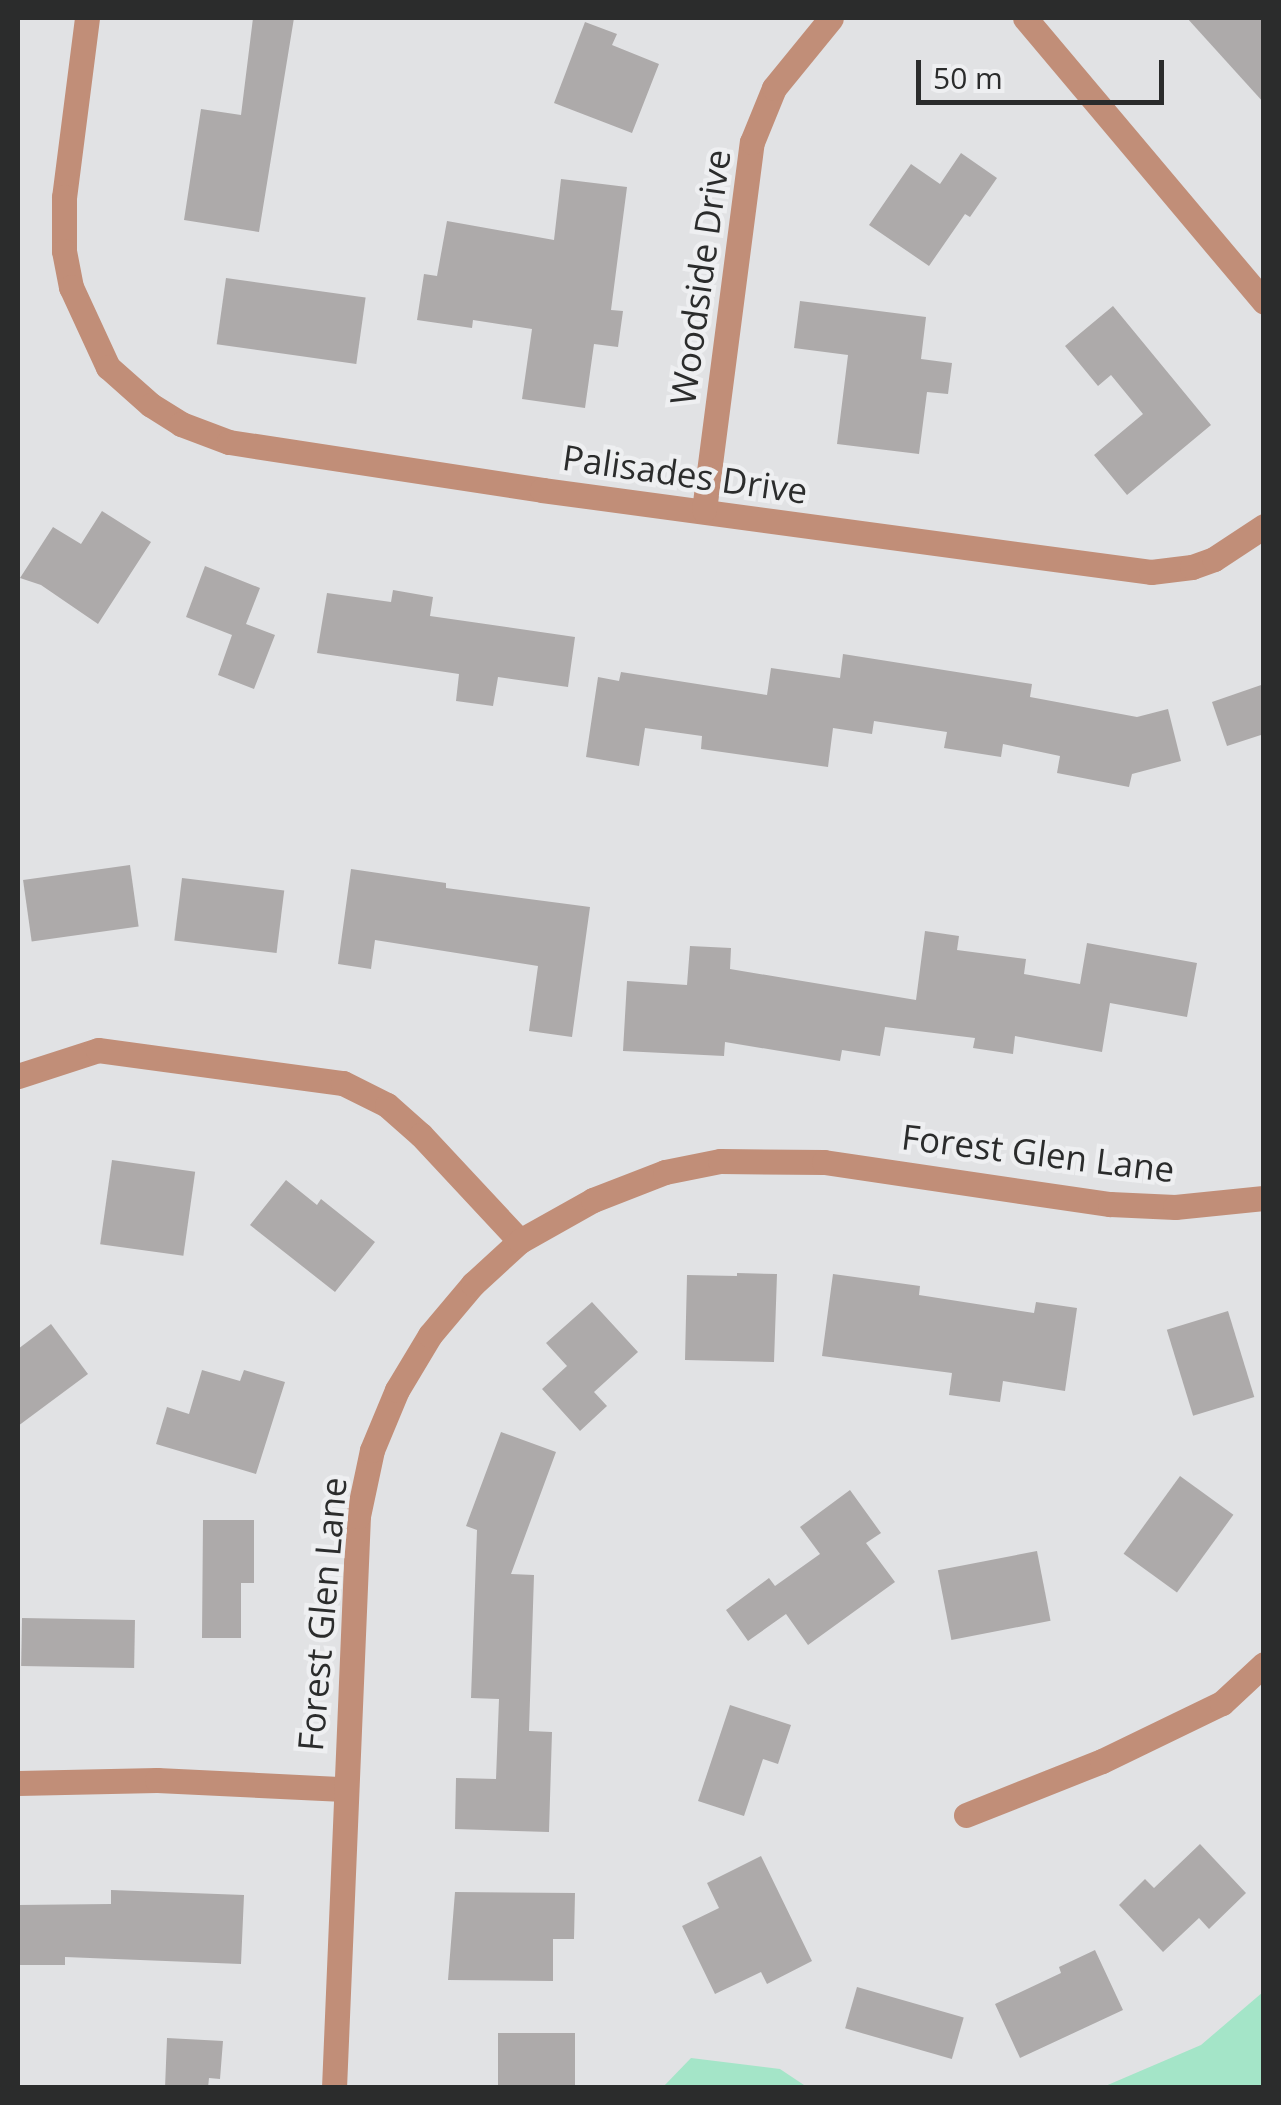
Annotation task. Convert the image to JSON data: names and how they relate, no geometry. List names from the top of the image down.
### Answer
{
  "streets": {
    "street": ["Woodside Drive", "Palisades Drive", "Forest Glen Lane"]
  },
  "crossings": [
    ["Woodside Drive", "Palisades Drive"]
  ],
  "scale_bar": "50 m"
}
